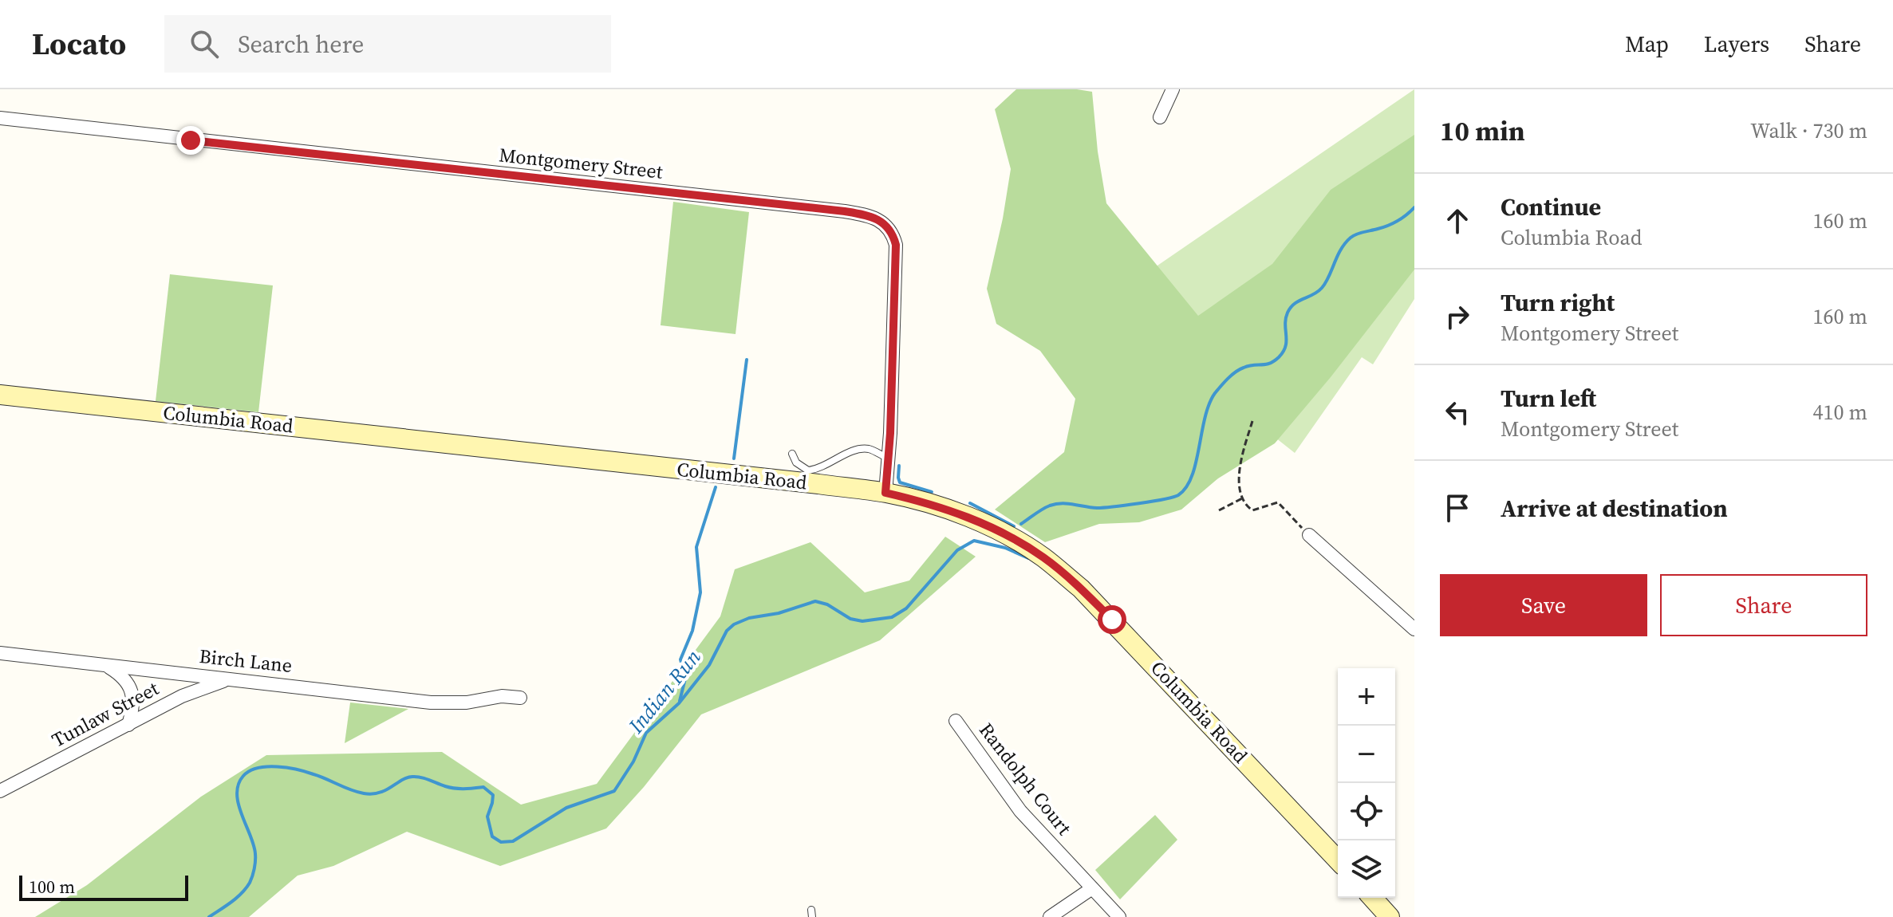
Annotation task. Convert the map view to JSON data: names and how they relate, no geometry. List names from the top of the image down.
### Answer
{
  "streets": {
    "street": [
      "Montgomery Street",
      "Columbia Road",
      "Birch Lane",
      "Tunlaw Street",
      "Randolph Court"
    ]
  },
  "crossings": [
    ["Montgomery Street", "Columbia Road"],
    ["Birch Lane", "Tunlaw Street"]
  ],
  "water": ["Indian Run"],
  "scale_bar": "100 m",
  "page": {
    "header": "Locato",
    "search": "Search here",
    "nav": ["Map", "Layers", "Share"],
    "heading": ["10 min", "Walk · 730 m"],
    "list": [
      ["Continue", "Columbia Road", "160 m"],
      ["Turn right", "Montgomery Street", "160 m"],
      ["Turn left", "Montgomery Street", "410 m"],
      "Arrive at destination"
    ],
    "buttons": ["Save", "Share"],
    "map_buttons": ["+", "−"],
    "scale": "100 m"
  }
}
